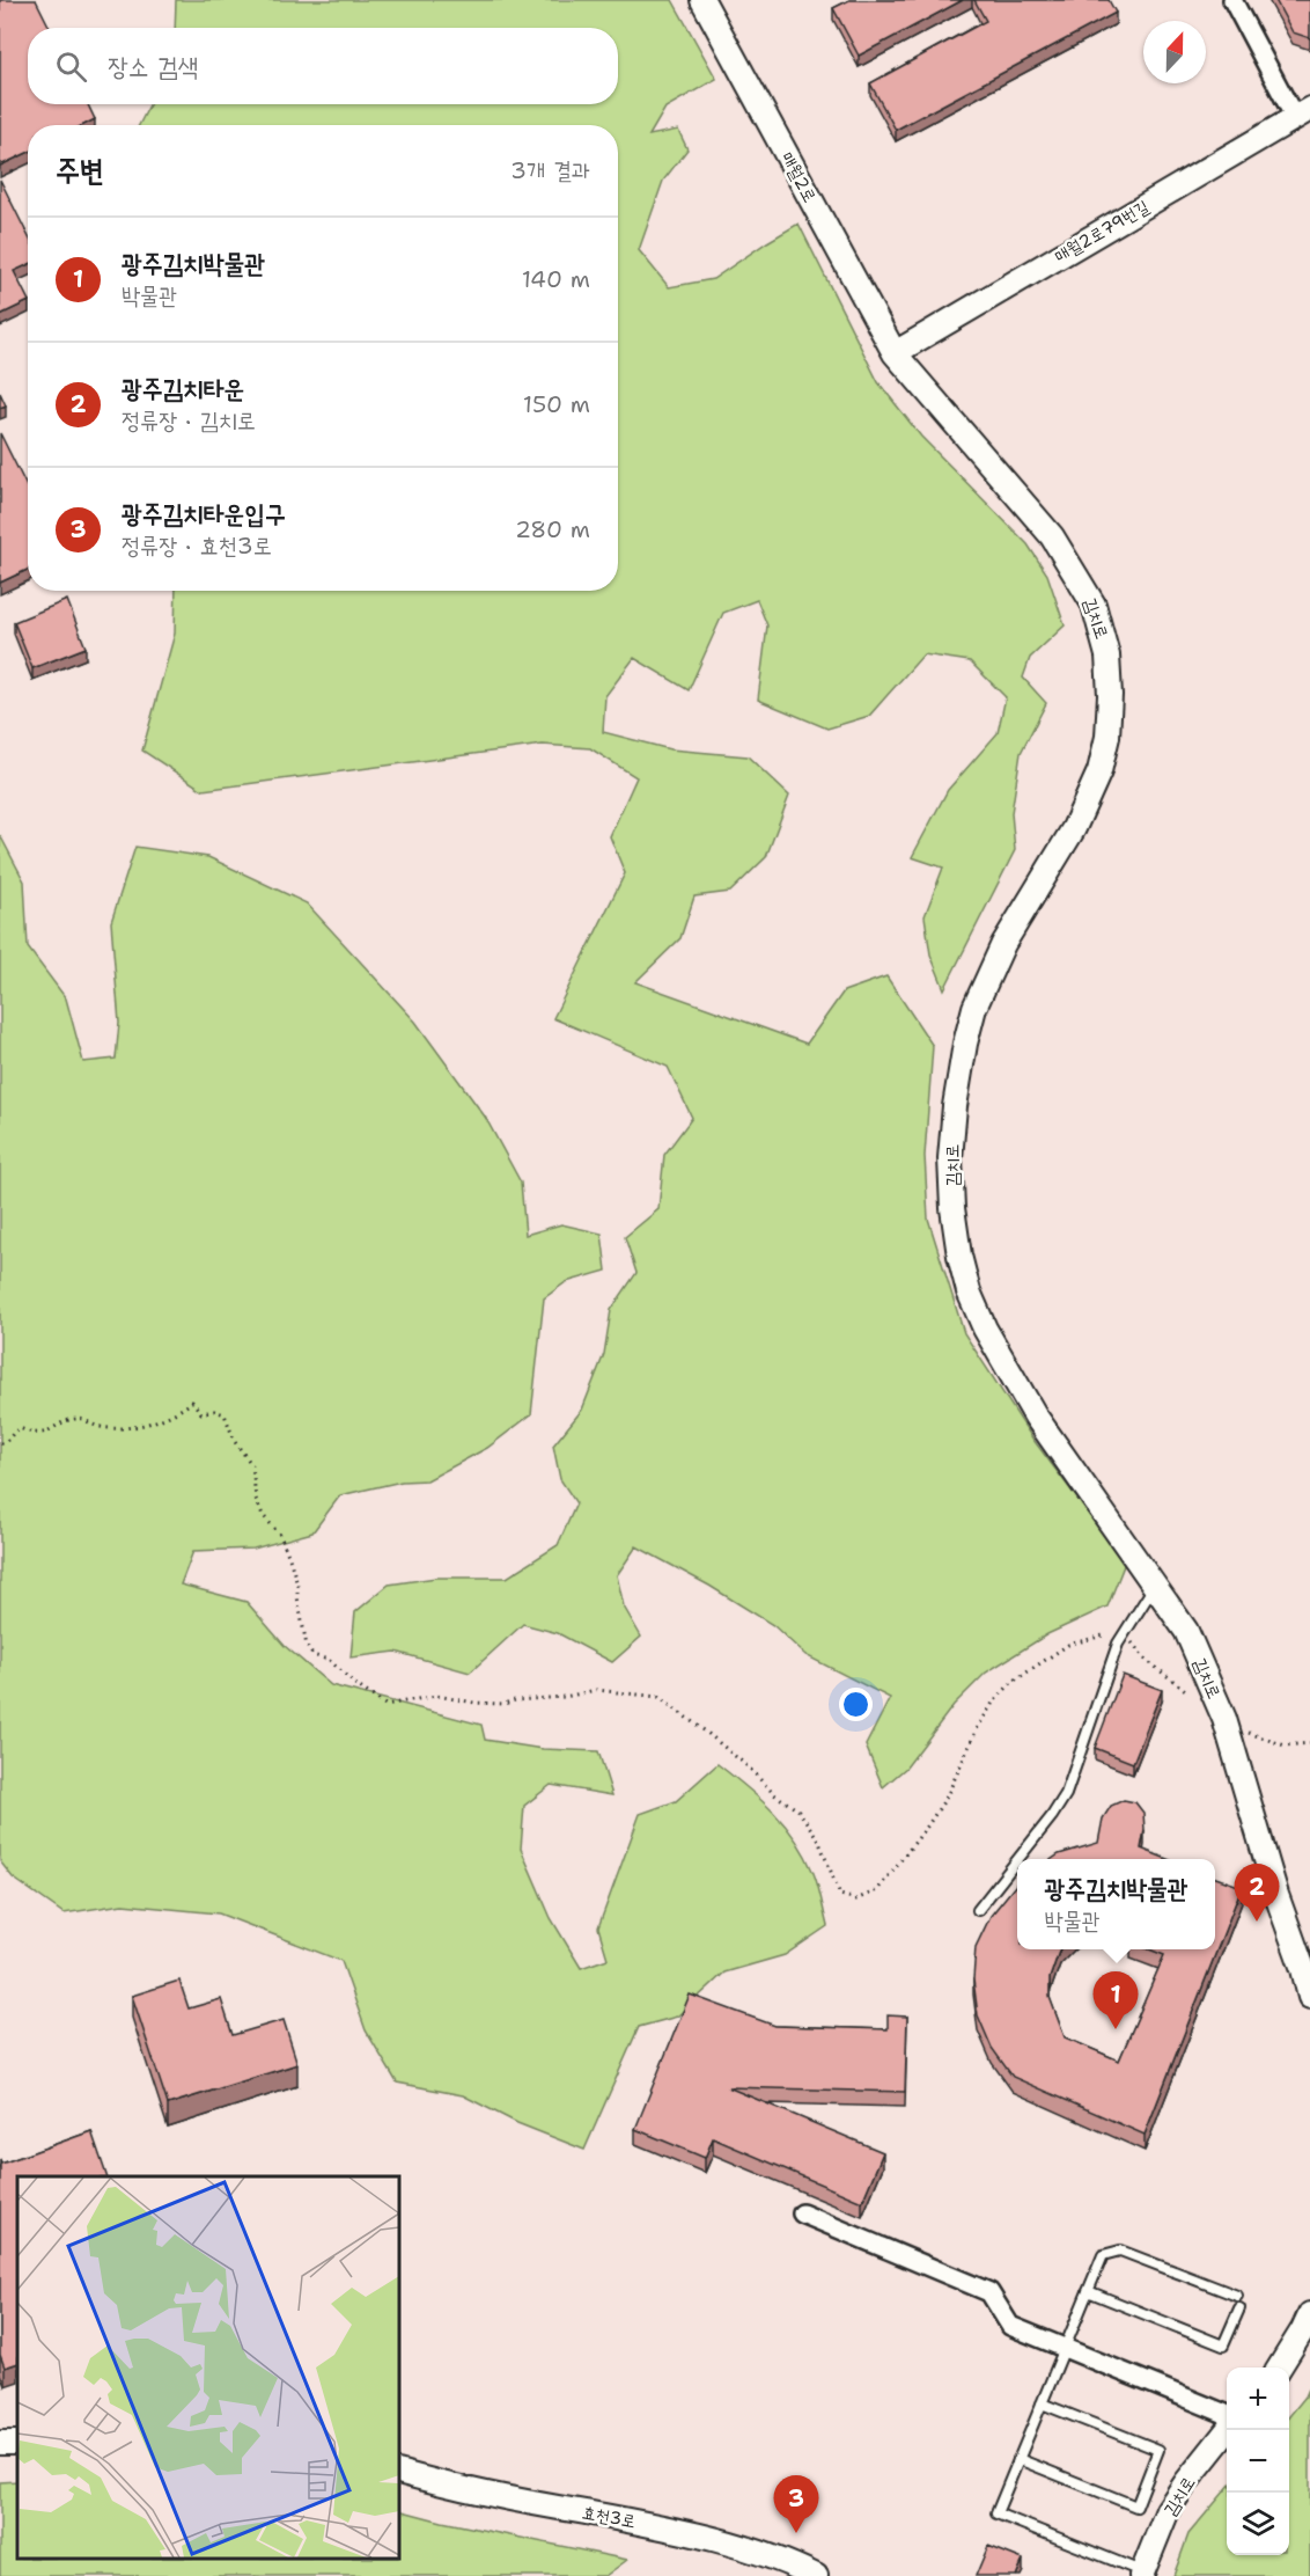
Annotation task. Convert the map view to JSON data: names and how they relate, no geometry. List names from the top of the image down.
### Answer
{
  "streets": {
    "street": [
      "매월2로",
      "매월2로79번길",
      "김치로",
      "효천3로"
    ]
  },
  "crossings": [
    ["매월2로", "매월2로79번길"],
    ["매월2로", "김치로"],
    ["매월2로79번길", "김치로"]
  ],
  "north": "top",
  "page": {
    "search": "장소 검색",
    "heading": ["주변", "3개 결과"],
    "list": [
      {
        "mark": "1",
        "name": "광주김치박물관",
        "note": "박물관",
        "value": "140 m"
      },
      {
        "mark": "2",
        "name": "광주김치타운",
        "note": "정류장 · 김치로",
        "value": "150 m"
      },
      {
        "mark": "3",
        "name": "광주김치타운입구",
        "note": "정류장 · 효천3로",
        "value": "280 m"
      }
    ],
    "popup": ["광주김치박물관", "박물관"],
    "pins": ["2", "1", "3"],
    "map_buttons": ["+", "−"]
  }
}
